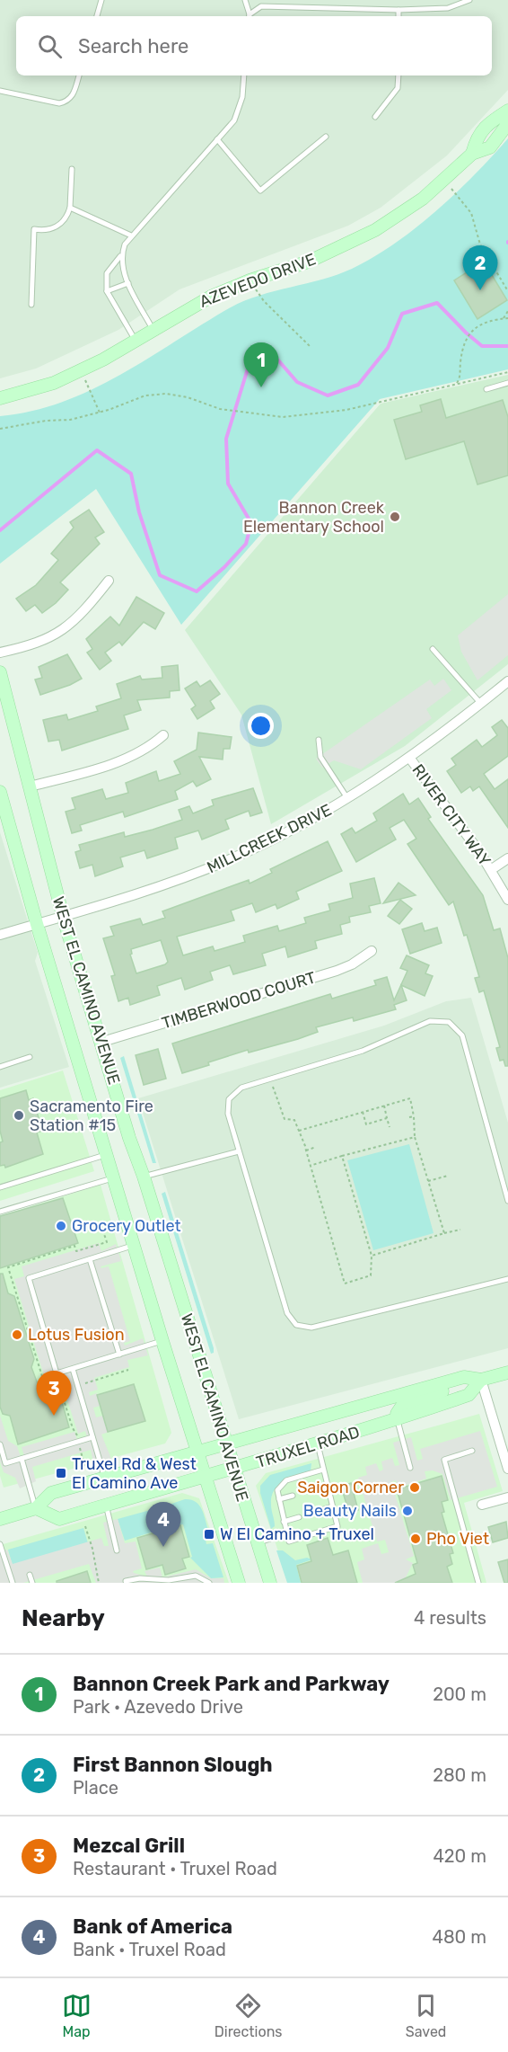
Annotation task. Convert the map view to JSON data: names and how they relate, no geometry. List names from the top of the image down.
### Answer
{
  "streets": {
    "main road": ["AZEVEDO DRIVE", "WEST EL CAMINO AVENUE", "TRUXEL ROAD"],
    "street": ["RIVER CITY WAY", "MILLCREEK DRIVE", "TIMBERWOOD COURT"]
  },
  "crossings": [
    ["RIVER CITY WAY", "MILLCREEK DRIVE"],
    ["MILLCREEK DRIVE", "WEST EL CAMINO AVENUE"],
    ["WEST EL CAMINO AVENUE", "TIMBERWOOD COURT"],
    ["WEST EL CAMINO AVENUE", "TRUXEL ROAD"]
  ],
  "places": {
    "other": [
      "Bannon Creek Elementary School",
      "Sacramento Fire Station #15",
      "Grocery Outlet",
      "Lotus Fusion",
      "Saigon Corner",
      "Beauty Nails",
      "Pho Viet"
    ],
    "transit": ["Truxel Rd & West El Camino Ave", "W El Camino + Truxel"]
  },
  "page": {
    "search": "Search here",
    "pins": [
      "2",
      "1",
      "3",
      "4"
    ],
    "heading": ["Nearby", "4 results"],
    "list": [
      {
        "mark": "1",
        "name": "Bannon Creek Park and Parkway",
        "note": "Park · Azevedo Drive",
        "value": "200 m"
      },
      {
        "mark": "2",
        "name": "First Bannon Slough",
        "note": "Place",
        "value": "280 m"
      },
      {
        "mark": "3",
        "name": "Mezcal Grill",
        "note": "Restaurant · Truxel Road",
        "value": "420 m"
      },
      {
        "mark": "4",
        "name": "Bank of America",
        "note": "Bank · Truxel Road",
        "value": "480 m"
      }
    ],
    "nav": ["Map", "Directions", "Saved"]
  }
}
